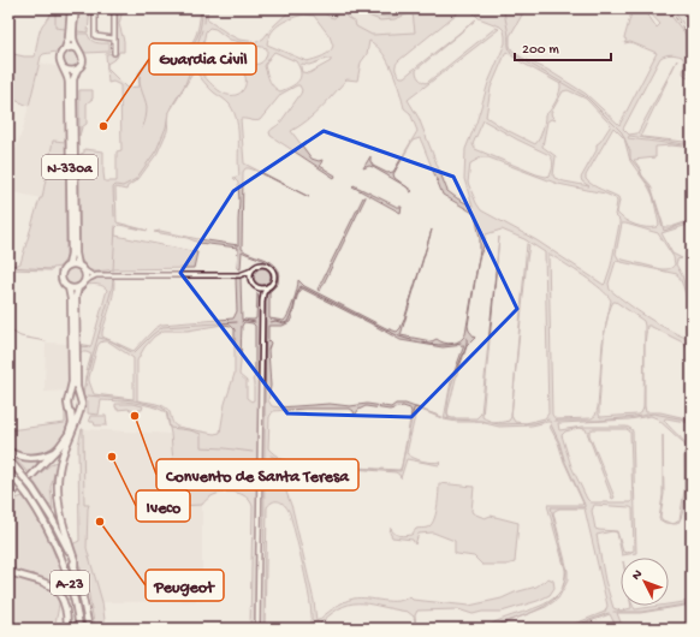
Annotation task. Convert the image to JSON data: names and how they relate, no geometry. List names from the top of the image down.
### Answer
{
  "streets": {
    "highway": ["N-330a", "A-23"]
  },
  "places": [
    "Guardia Civil",
    "Convento de Santa Teresa",
    "Iveco",
    "Peugeot"
  ],
  "scale_bar": "200 m",
  "north": "top left"
}
